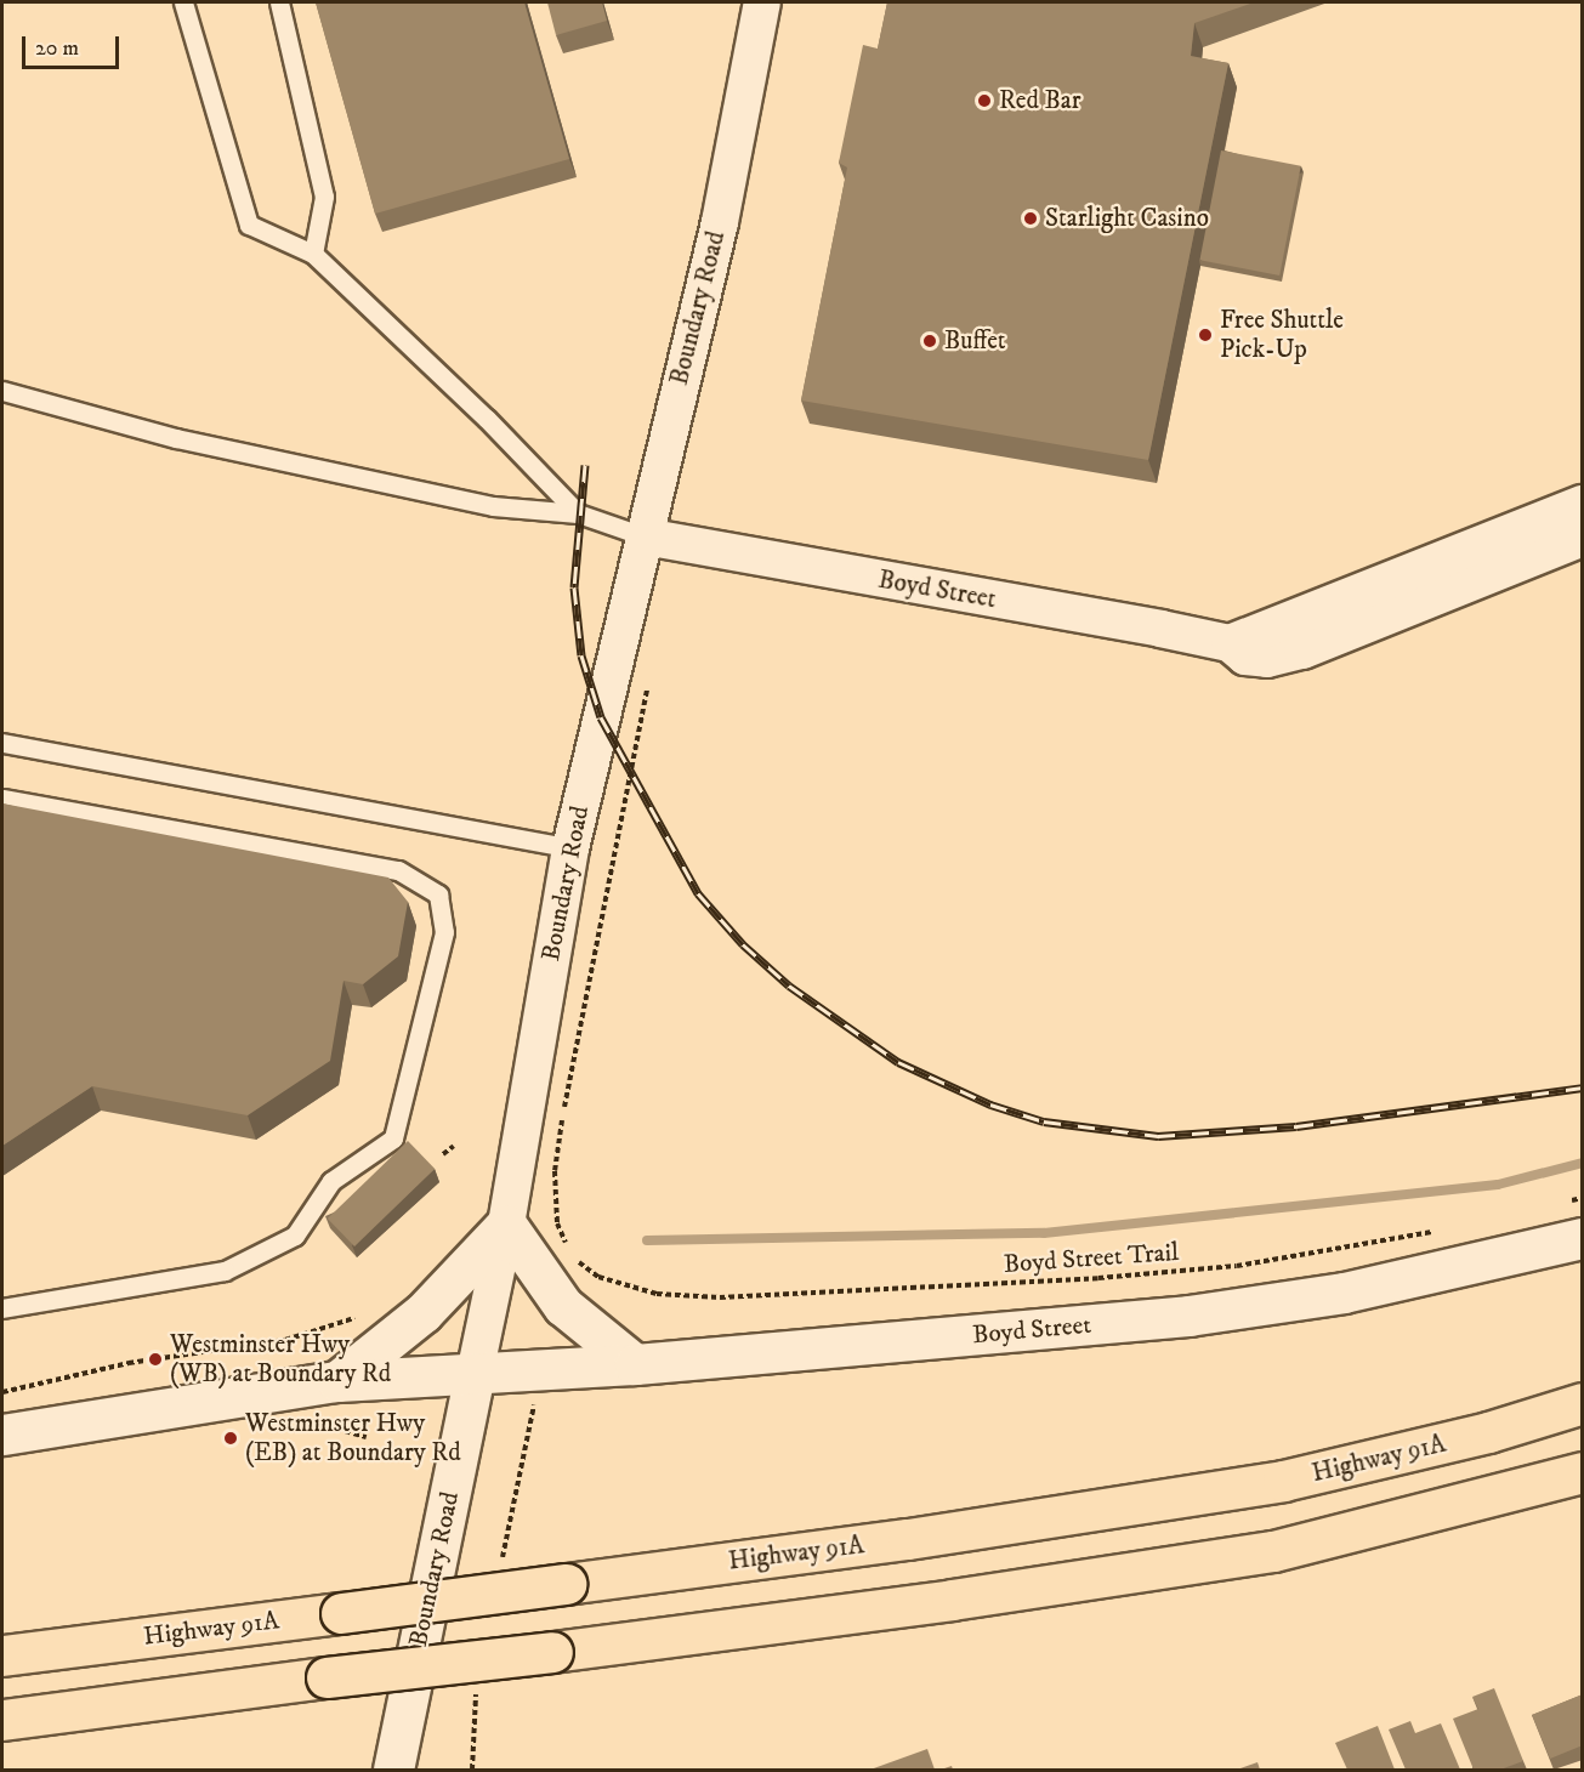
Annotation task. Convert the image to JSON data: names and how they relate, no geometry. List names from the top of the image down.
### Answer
{
  "streets": {
    "highway": ["Highway 91A"],
    "main road": ["Boundary Road", "Boyd Street"],
    "path": ["Boyd Street Trail"]
  },
  "crossings": [
    ["Boundary Road", "Boyd Street"]
  ],
  "places": [
    "Red Bar",
    "Starlight Casino",
    "Free Shuttle Pick-Up",
    "Buffet",
    "Westminster Hwy (WB) at Boundary Rd",
    "Westminster Hwy (EB) at Boundary Rd"
  ],
  "scale_bar": "20 m"
}
